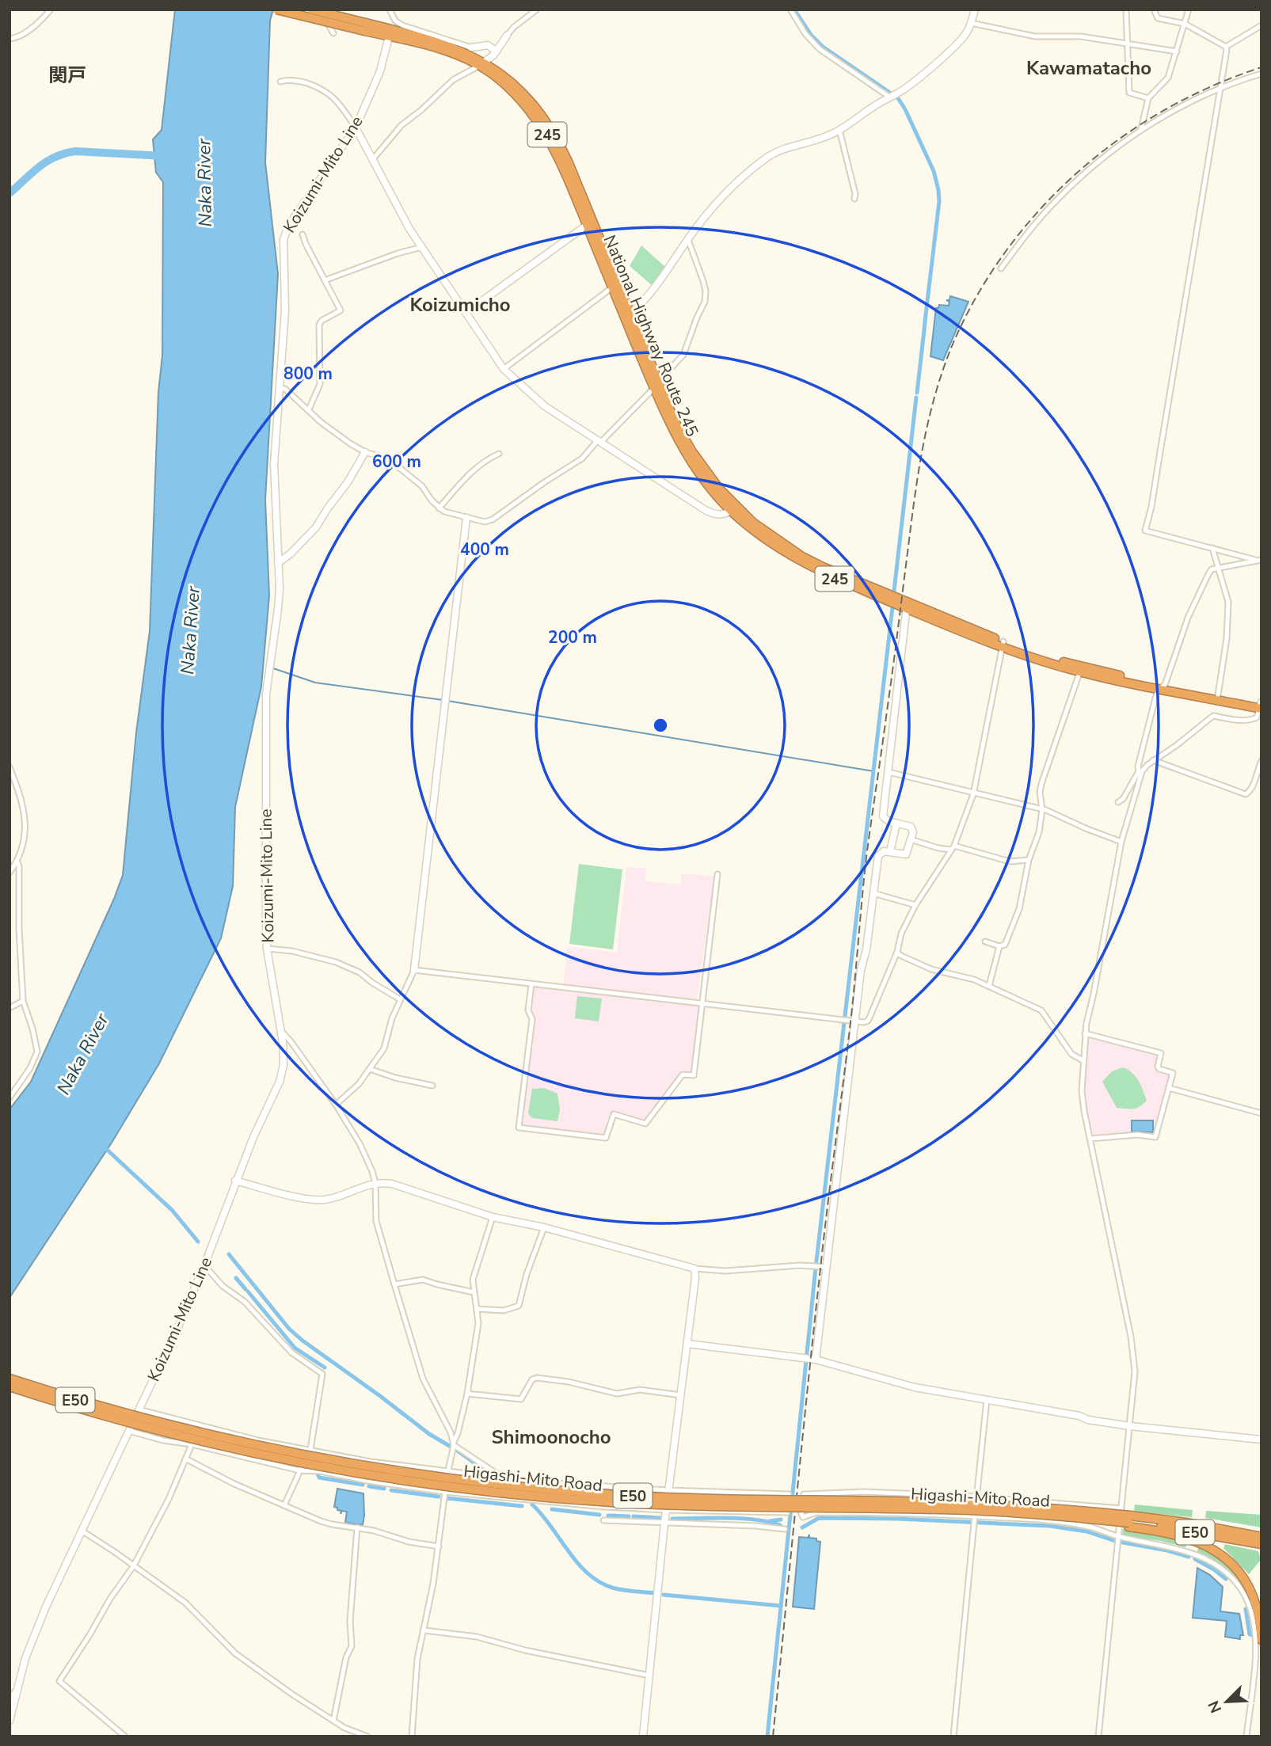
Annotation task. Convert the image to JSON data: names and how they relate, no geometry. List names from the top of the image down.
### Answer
{
  "streets": {
    "highway": [
      "245",
      "National Highway Route 245",
      "E50",
      "Higashi-Mito Road"
    ],
    "street": ["Koizumi-Mito Line"]
  },
  "crossings": [
    ["Koizumi-Mito Line", "National Highway Route 245"]
  ],
  "districts": [
    "Kawamatacho",
    "関戸",
    "Koizumicho",
    "Shimoonocho"
  ],
  "water": ["Naka River"],
  "north": "bottom left",
  "rings": [
    "800 m",
    "600 m",
    "400 m",
    "200 m"
  ]
}
